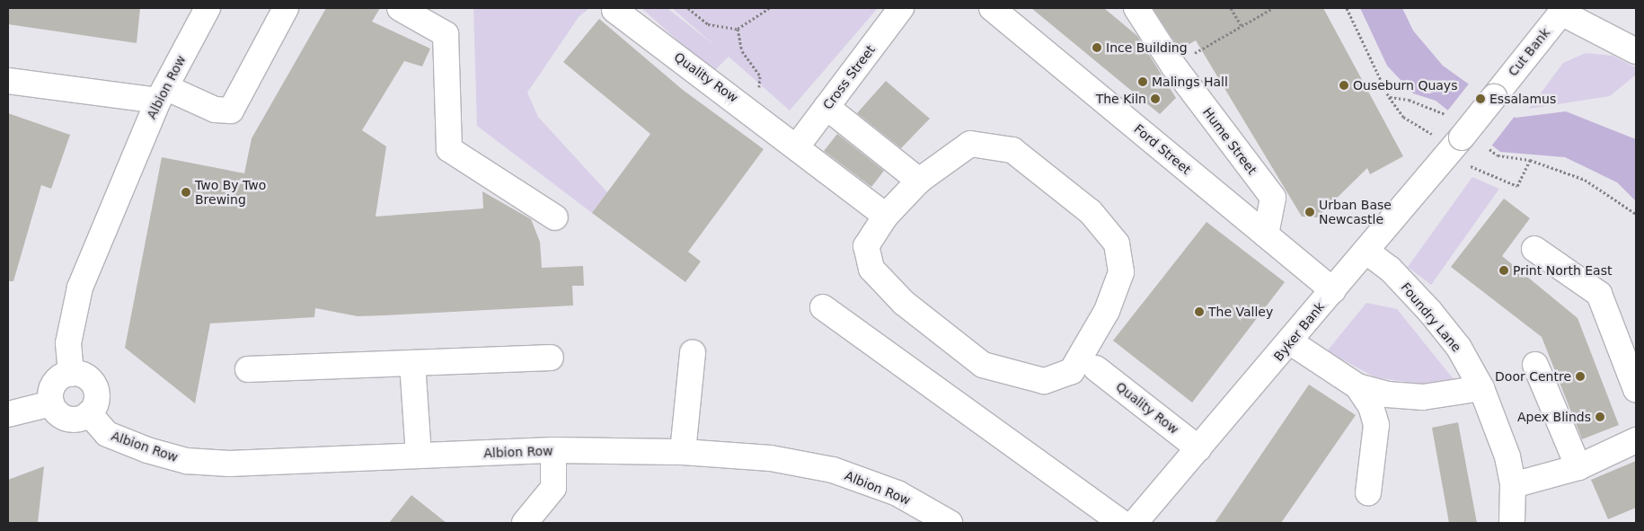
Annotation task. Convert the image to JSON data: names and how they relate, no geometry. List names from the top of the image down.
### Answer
{
  "streets": {
    "street": [
      "Cut Bank",
      "Quality Row",
      "Cross Street",
      "Albion Row",
      "Hume Street",
      "Ford Street",
      "Foundry Lane",
      "Byker Bank"
    ]
  },
  "crossings": [
    ["Cut Bank", "Byker Bank"],
    ["Quality Row", "Cross Street"],
    ["Quality Row", "Byker Bank"],
    ["Hume Street", "Ford Street"],
    ["Ford Street", "Byker Bank"],
    ["Foundry Lane", "Byker Bank"]
  ],
  "places": [
    "Ince Building",
    "Malings Hall",
    "Ouseburn Quays",
    "The Kiln",
    "Essalamus",
    "Two By Two Brewing",
    "Urban Base Newcastle",
    "Print North East",
    "The Valley",
    "Door Centre",
    "Apex Blinds"
  ]
}
